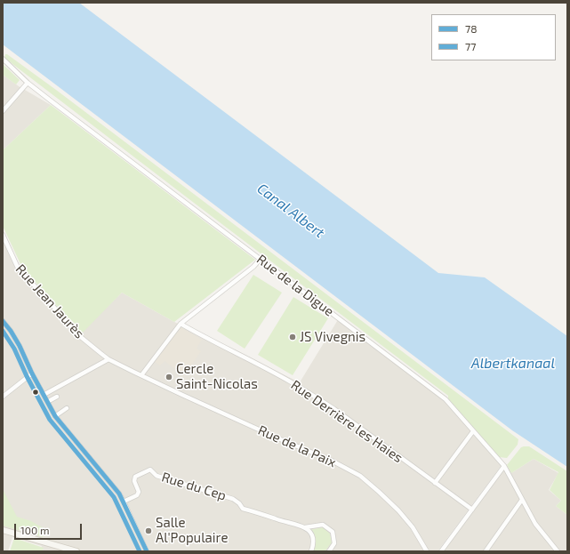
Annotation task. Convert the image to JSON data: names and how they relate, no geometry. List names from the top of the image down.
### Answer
{
  "streets": {
    "street": [
      "Rue de la Digue",
      "Rue Jean Jaurès",
      "Rue Derrière les Haies",
      "Rue de la Paix",
      "Rue du Cep"
    ]
  },
  "crossings": [
    ["Rue Jean Jaurès", "Rue de la Paix"]
  ],
  "water": ["Canal Albert", "Albertkanaal"],
  "places": ["JS Vivegnis", "Cercle Saint-Nicolas", "Salle Al'Populaire"],
  "lines": ["transit line 78", "transit line 77"],
  "legend": ["78", "77"],
  "scale_bar": "100 m"
}
